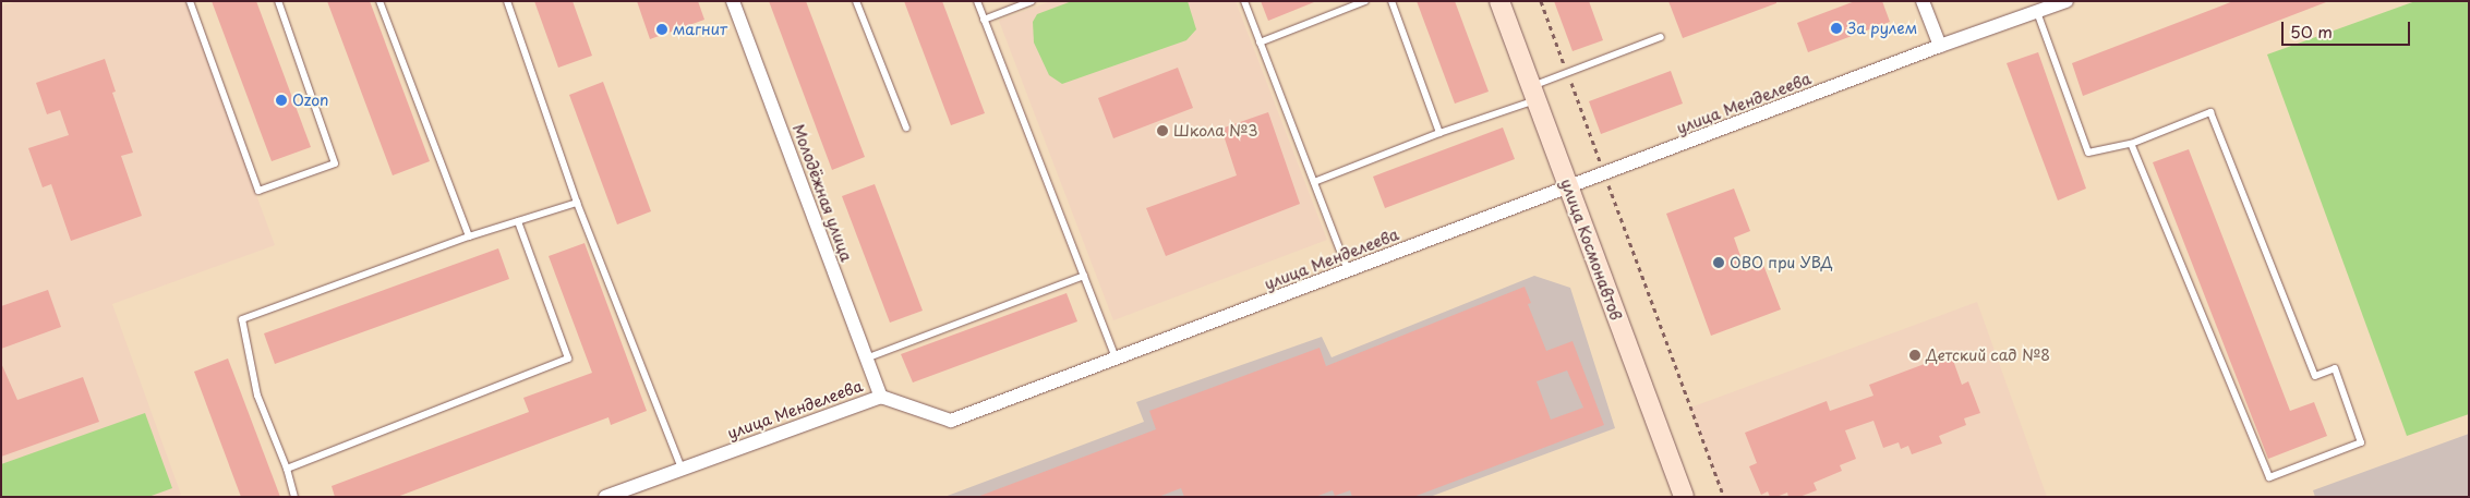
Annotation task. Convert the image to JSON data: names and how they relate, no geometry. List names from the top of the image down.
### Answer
{
  "streets": {
    "street": ["улица Менделеева", "Молодёжная улица", "улица Космонавтов"]
  },
  "crossings": [
    ["улица Менделеева", "Молодёжная улица"],
    ["улица Менделеева", "улица Космонавтов"]
  ],
  "places": [
    "За рулем",
    "магнит",
    "Ozon",
    "Школа №3",
    "ОВО при УВД",
    "Детский сад №8"
  ],
  "scale_bar": "50 m"
}
